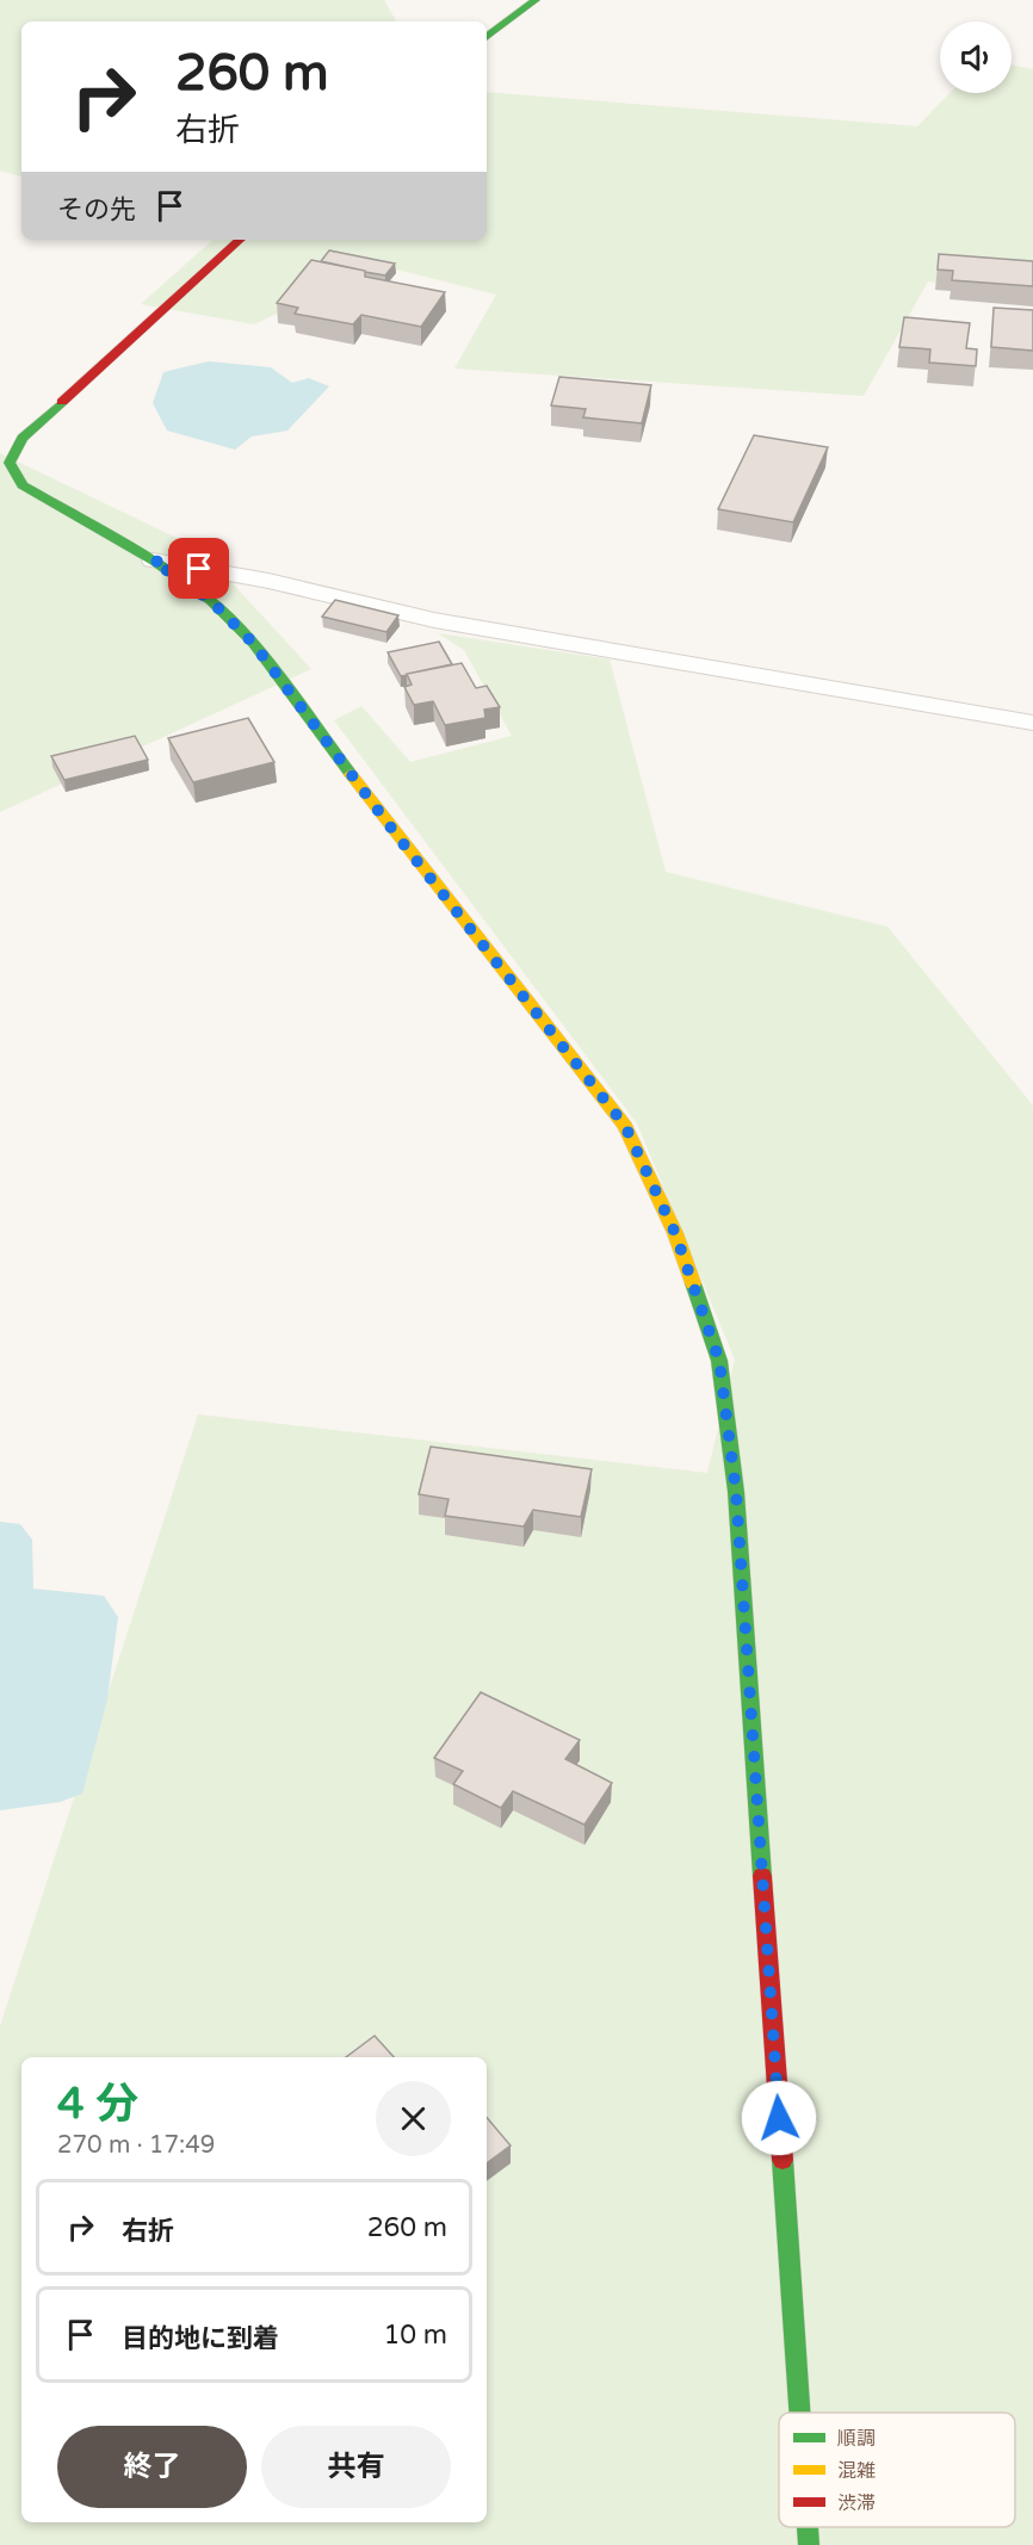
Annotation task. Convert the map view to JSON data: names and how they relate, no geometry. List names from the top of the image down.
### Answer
{
  "legend": ["順調", "混雑", "渋滞"],
  "page": {
    "turn": ["260 m", "右折"],
    "then": "その先",
    "heading": ["4 分", "270 m · 17:49"],
    "list": [
      {
        "name": "右折",
        "value": "260 m"
      },
      {
        "name": "目的地に到着",
        "value": "10 m"
      }
    ],
    "buttons": ["終了", "共有"]
  }
}
